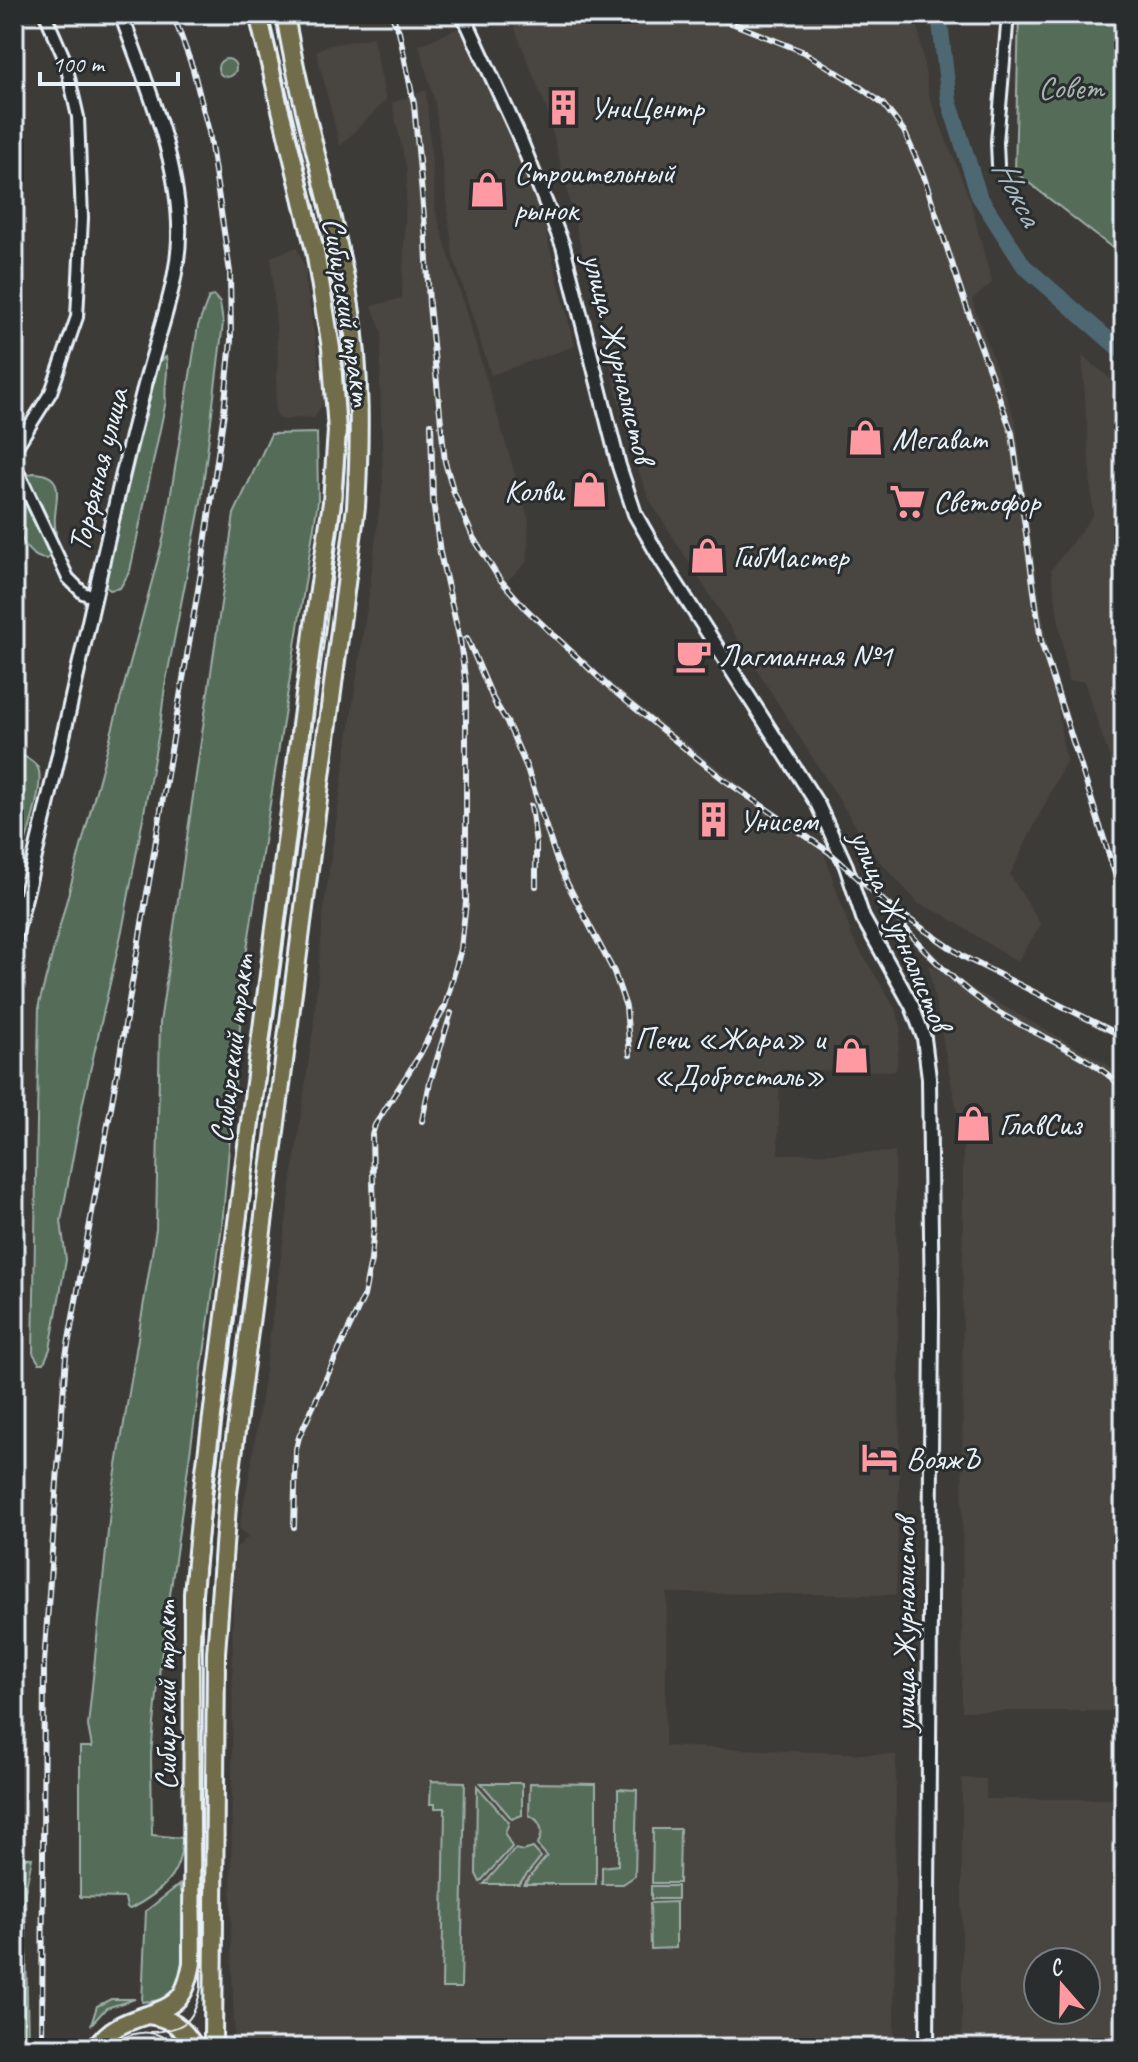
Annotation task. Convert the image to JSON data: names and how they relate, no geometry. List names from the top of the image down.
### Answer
{
  "streets": {
    "main road": ["Сибирский тракт"],
    "street": ["улица Журналистов", "Торфяная улица"]
  },
  "water": ["Нокса"],
  "parks": ["Совет"],
  "places": {
    "building": ["УниЦентр", "Унисем"],
    "shop": [
      "Строительный рынок",
      "Мегават",
      "Колви",
      "ГибМастер",
      "Печи «Жара» и «Добросталь»",
      "ГлавСиз"
    ],
    "supermarket": ["Светофор"],
    "cafe": ["Лагманная №1"],
    "hotel": ["ВояжЪ"]
  },
  "scale_bar": "100 m",
  "north": "top"
}
